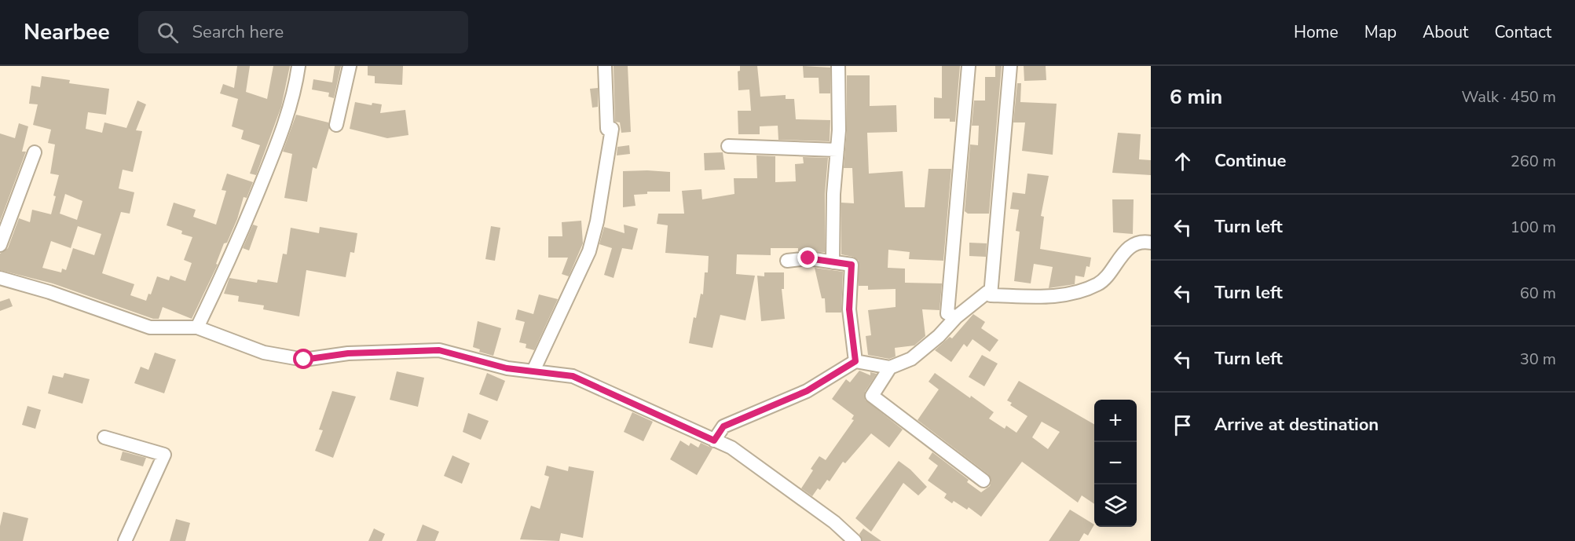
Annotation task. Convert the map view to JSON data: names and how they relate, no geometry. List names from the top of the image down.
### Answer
{
  "page": {
    "header": "Nearbee",
    "search": "Search here",
    "nav": [
      "Home",
      "Map",
      "About",
      "Contact"
    ],
    "heading": ["6 min", "Walk · 450 m"],
    "list": [
      ["Continue", "260 m"],
      ["Turn left", "100 m"],
      ["Turn left", "60 m"],
      ["Turn left", "30 m"],
      "Arrive at destination"
    ],
    "map_buttons": ["+", "−"]
  }
}
